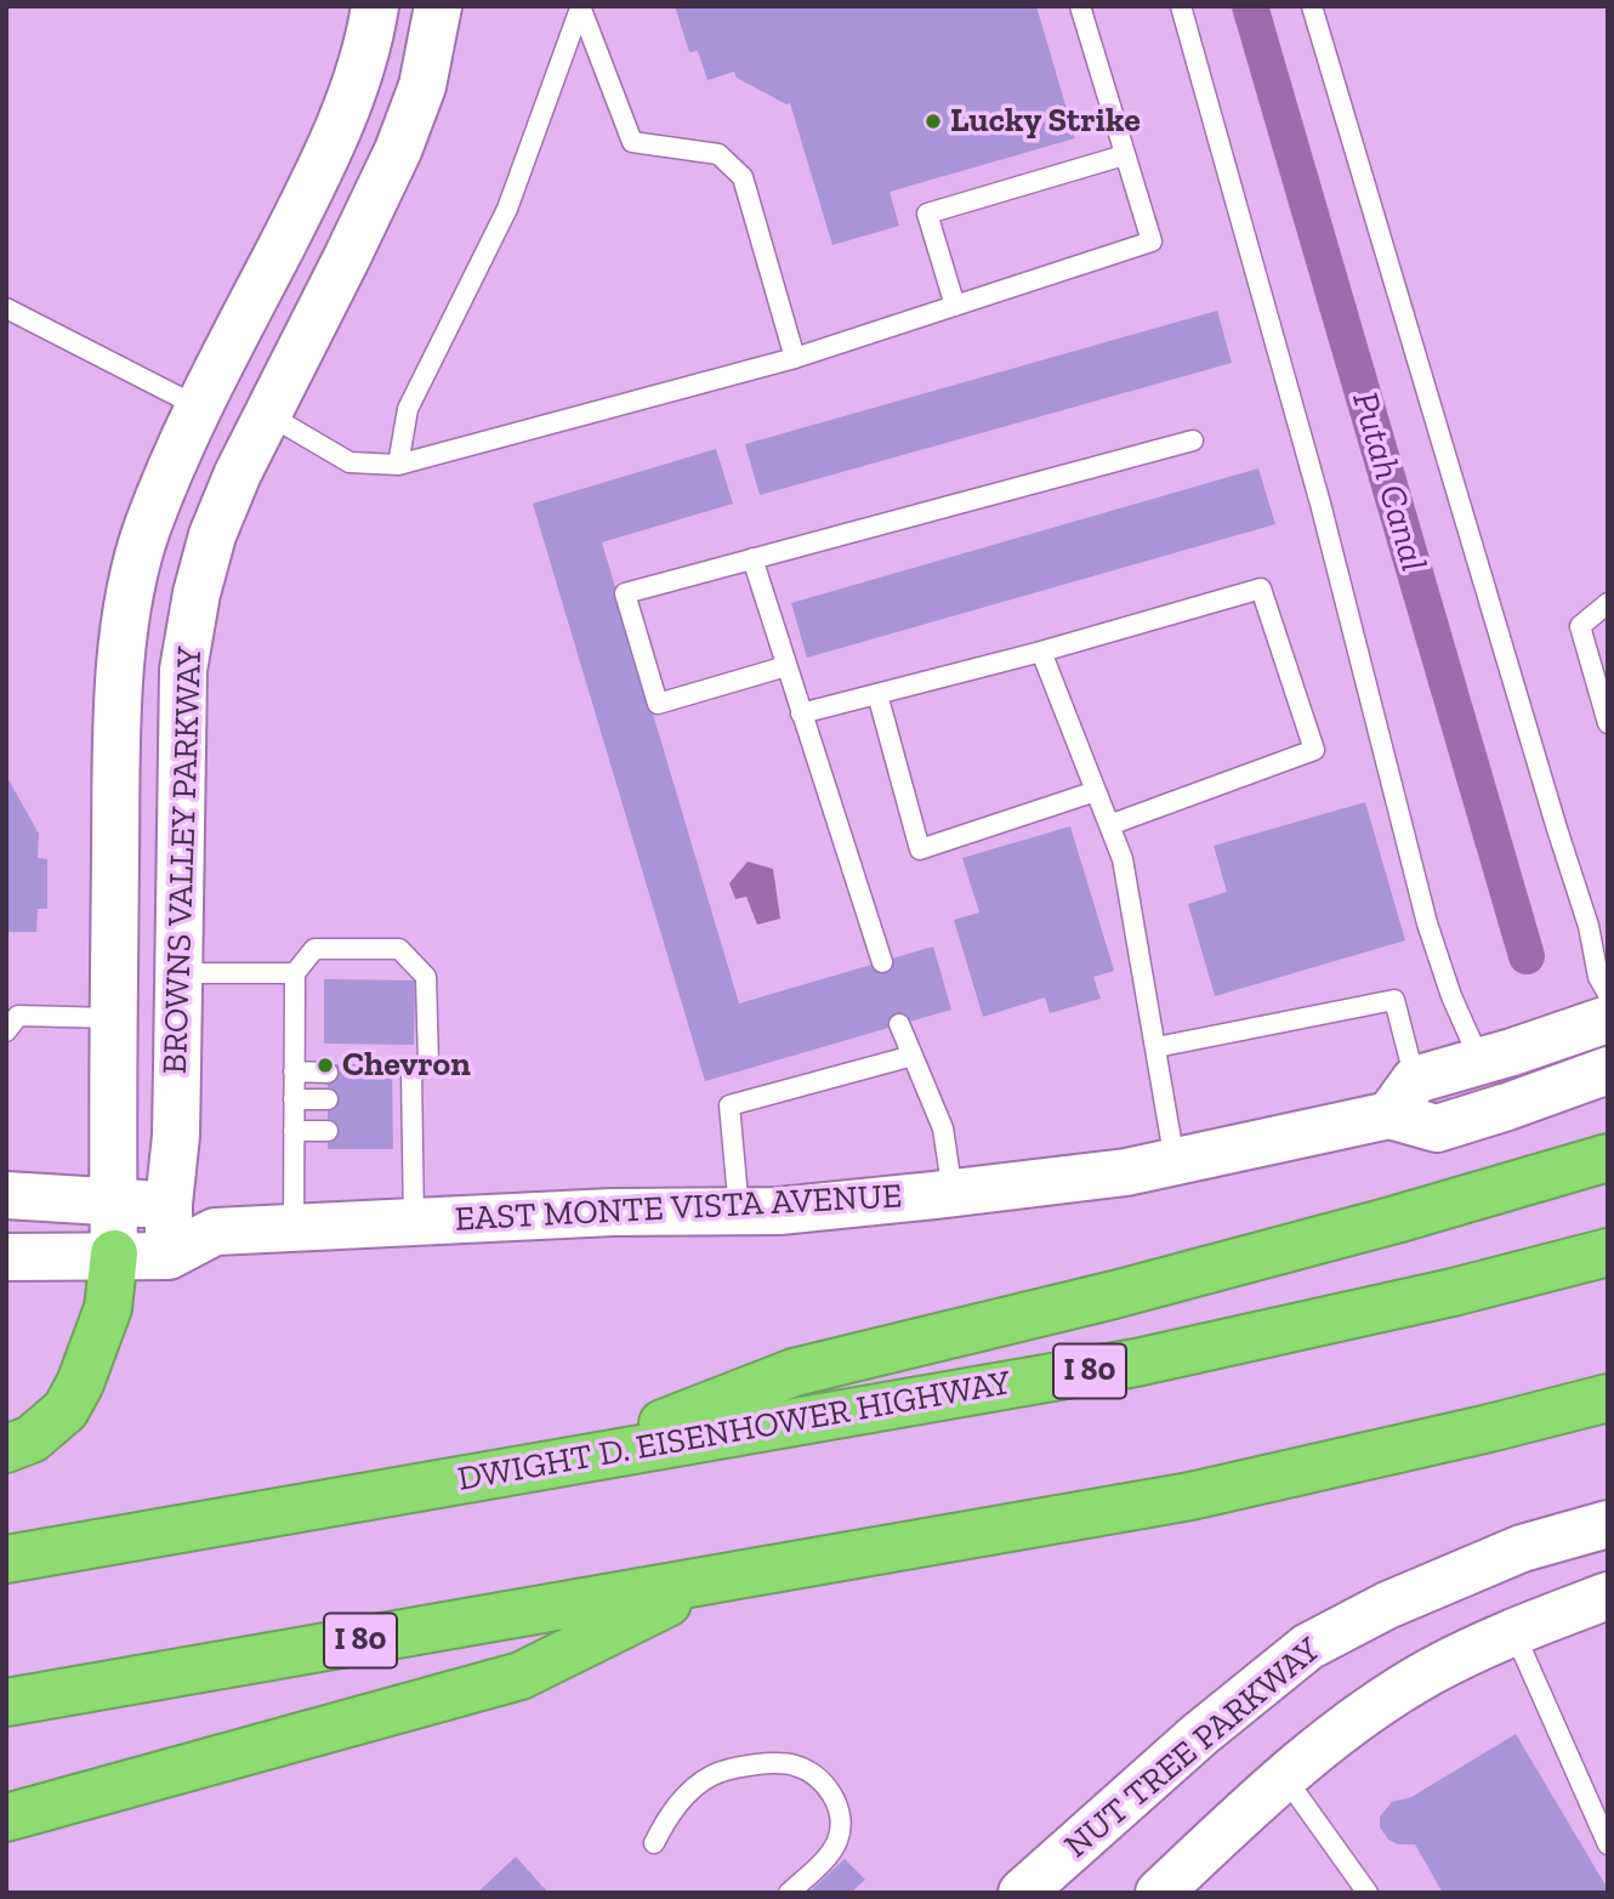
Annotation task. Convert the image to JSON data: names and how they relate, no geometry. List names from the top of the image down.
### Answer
{
  "streets": {
    "highway": ["I 80", "DWIGHT D. EISENHOWER HIGHWAY"],
    "main road": ["BROWNS VALLEY PARKWAY", "EAST MONTE VISTA AVENUE", "NUT TREE PARKWAY"]
  },
  "crossings": [
    ["BROWNS VALLEY PARKWAY", "EAST MONTE VISTA AVENUE"]
  ],
  "water": ["Putah Canal"],
  "places": ["Lucky Strike", "Chevron"]
}
